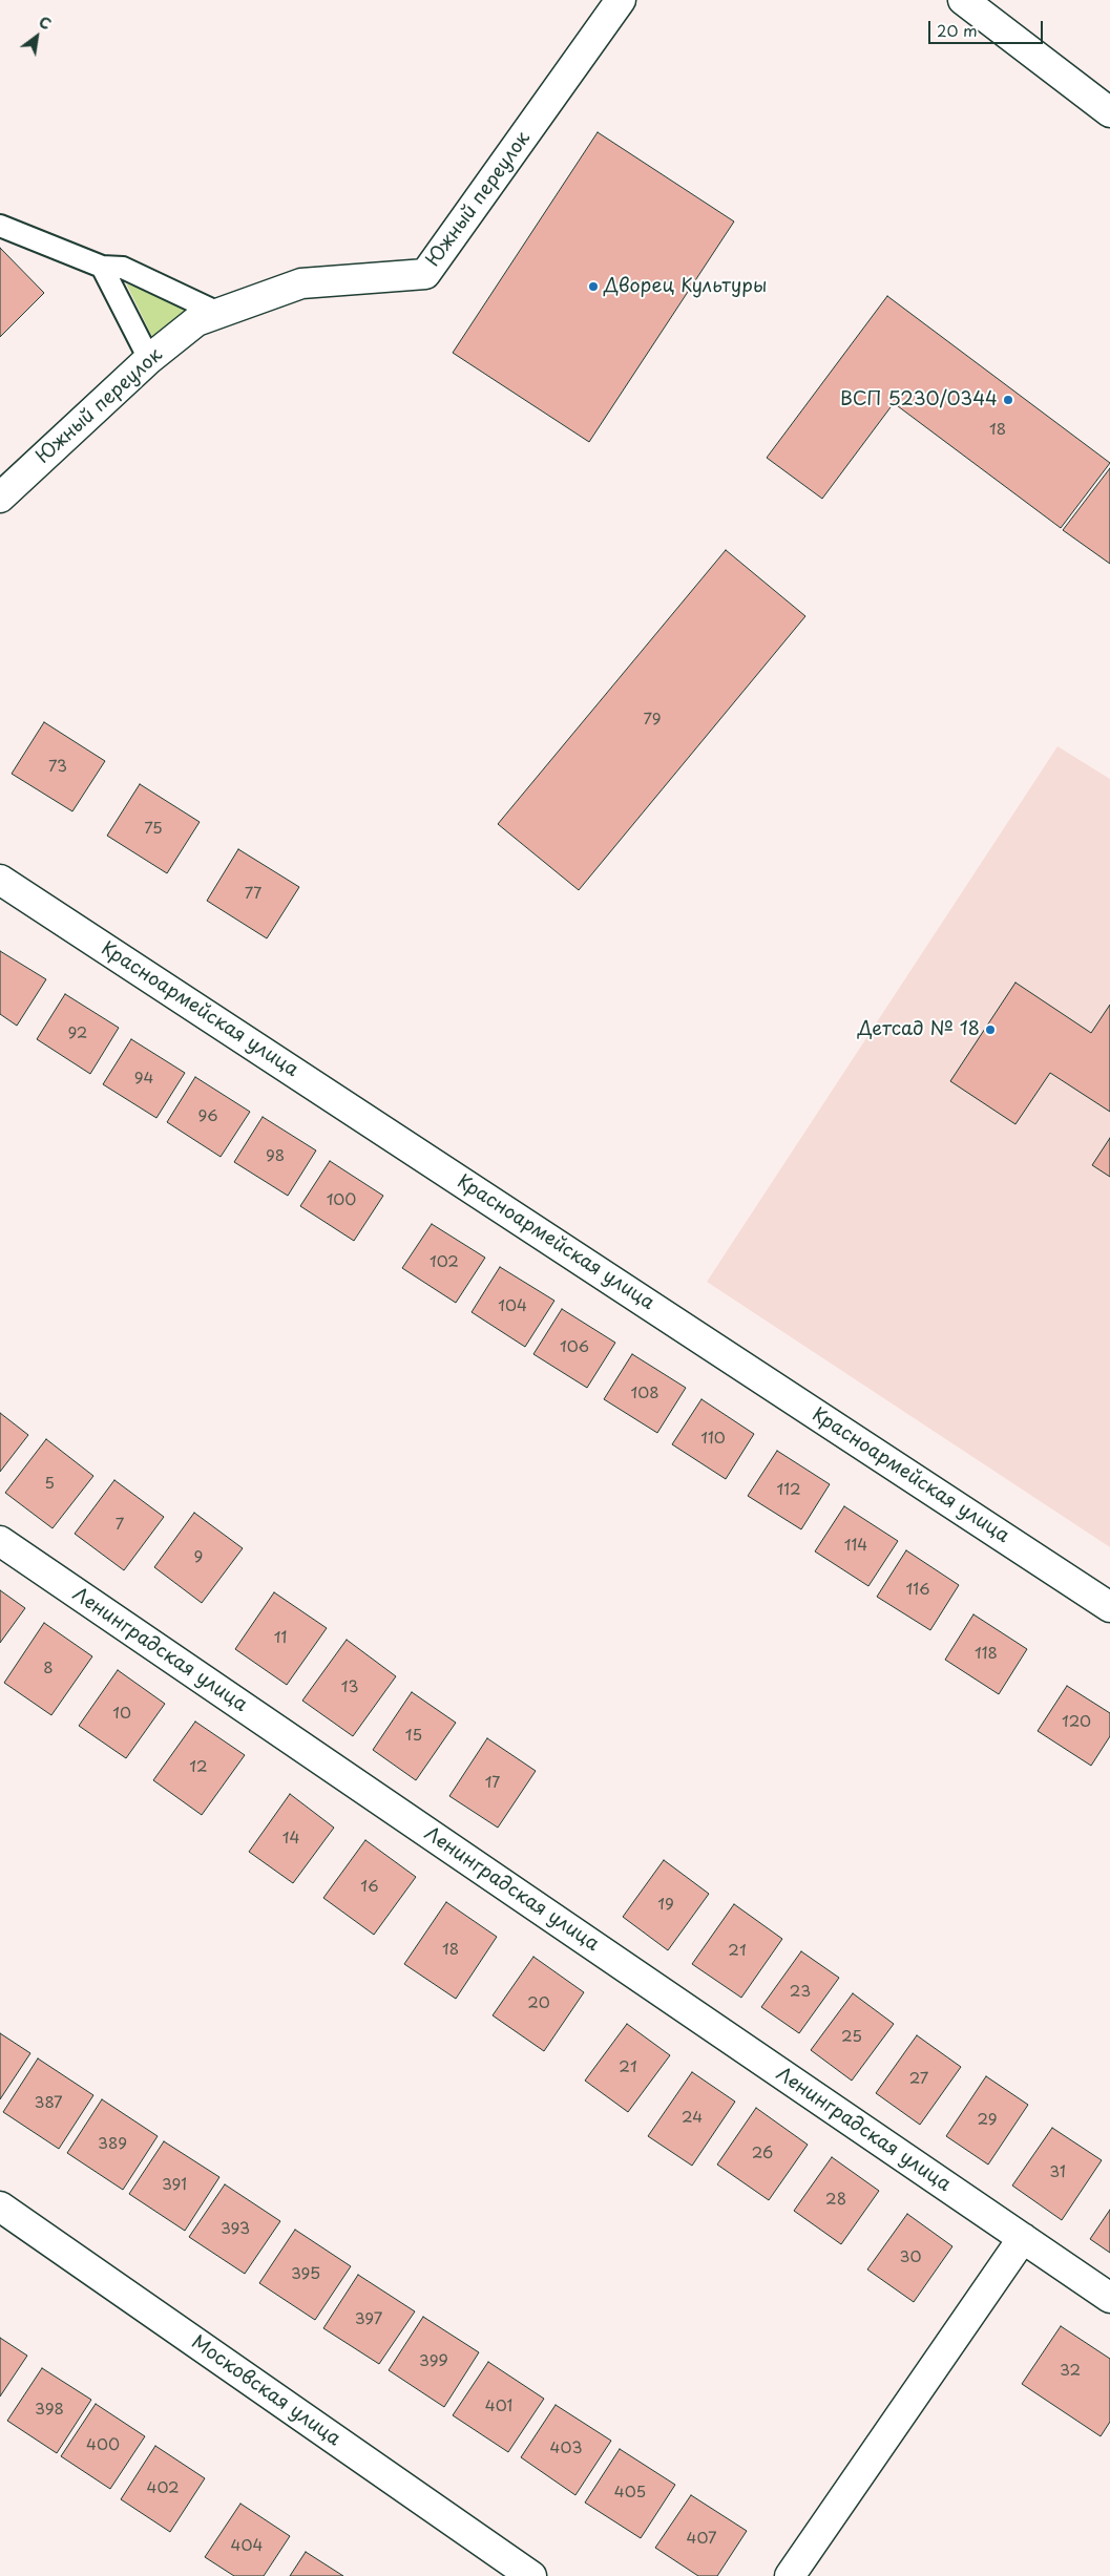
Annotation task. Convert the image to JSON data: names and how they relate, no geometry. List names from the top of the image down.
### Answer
{
  "streets": {
    "street": [
      "Южный переулок",
      "Красноармейская улица",
      "Ленинградская улица",
      "Московская улица"
    ]
  },
  "places": ["Дворец Культуры", "ВСП 5230/0344", "Детсад № 18"],
  "house_numbers": [
    "18",
    "79",
    "73",
    "75",
    "77",
    "92",
    "94",
    "96",
    "98",
    "100",
    "102",
    "104",
    "106",
    "108",
    "110",
    "5",
    "112",
    "7",
    "114",
    "9",
    "116",
    "11",
    "118",
    "8",
    "13",
    "10",
    "120",
    "15",
    "12",
    "17",
    "14",
    "16",
    "19",
    "18",
    "21",
    "23",
    "20",
    "25",
    "21",
    "27",
    "387",
    "24",
    "29",
    "389",
    "26",
    "31",
    "391",
    "28",
    "393",
    "30",
    "395",
    "397",
    "399",
    "32",
    "401",
    "398",
    "400",
    "403",
    "402",
    "405",
    "407",
    "404"
  ],
  "scale_bar": "20 m",
  "north": "top right"
}
